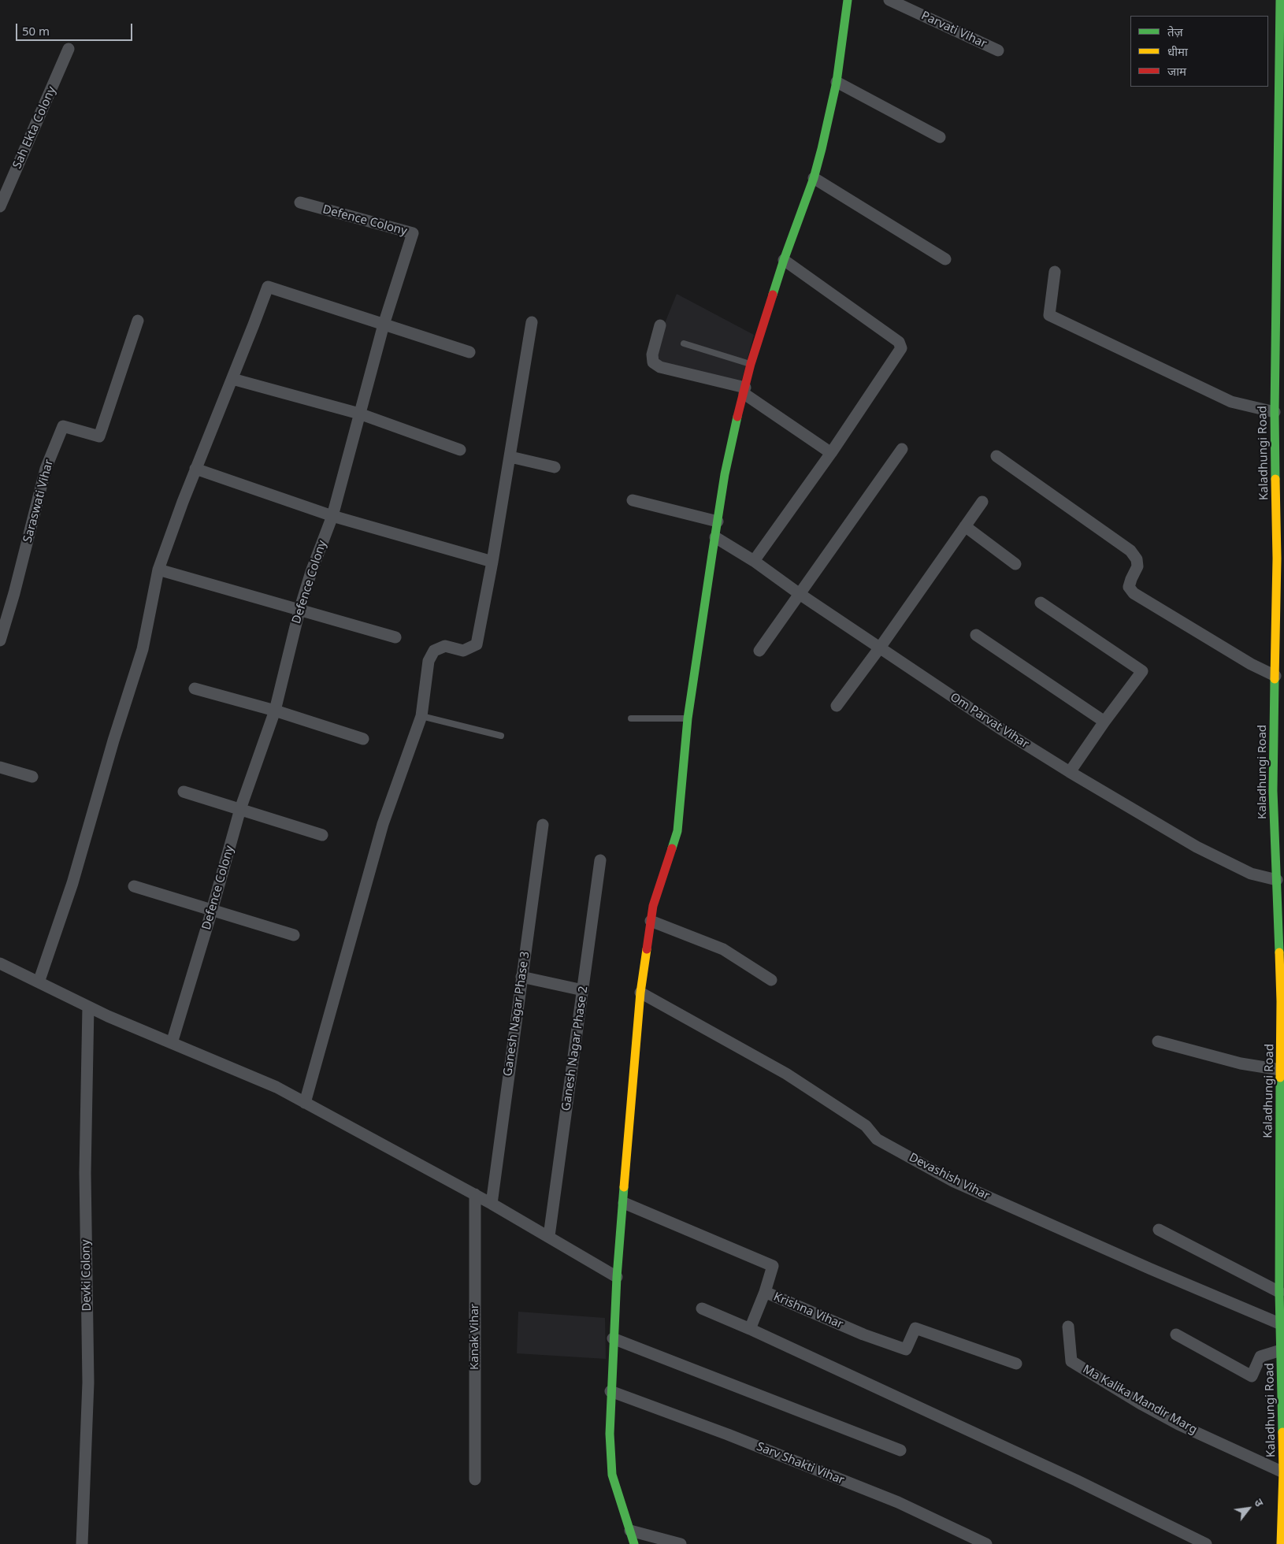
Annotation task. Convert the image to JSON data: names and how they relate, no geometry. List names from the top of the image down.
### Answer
{
  "streets": {
    "street": [
      "Parvati Vihar",
      "Sah Ekta Colony",
      "Defence Colony",
      "Kaladhungi Road",
      "Saraswati Vihar",
      "Om Parvat Vihar",
      "Ganesh Nagar Phase 3",
      "Ganesh Nagar Phase 2",
      "Devashish Vihar",
      "Devki Colony",
      "Krishna Vihar",
      "Kanak Vihar",
      "Ma Kalika Mandir Marg",
      "Sarv Shakti Vihar"
    ]
  },
  "crossings": [
    ["Kaladhungi Road", "Om Parvat Vihar"],
    ["Kaladhungi Road", "Devashish Vihar"],
    ["Kaladhungi Road", "Ma Kalika Mandir Marg"]
  ],
  "legend": ["तेज़", "धीमा", "जाम"],
  "scale_bar": "50 m",
  "north": "top right"
}
